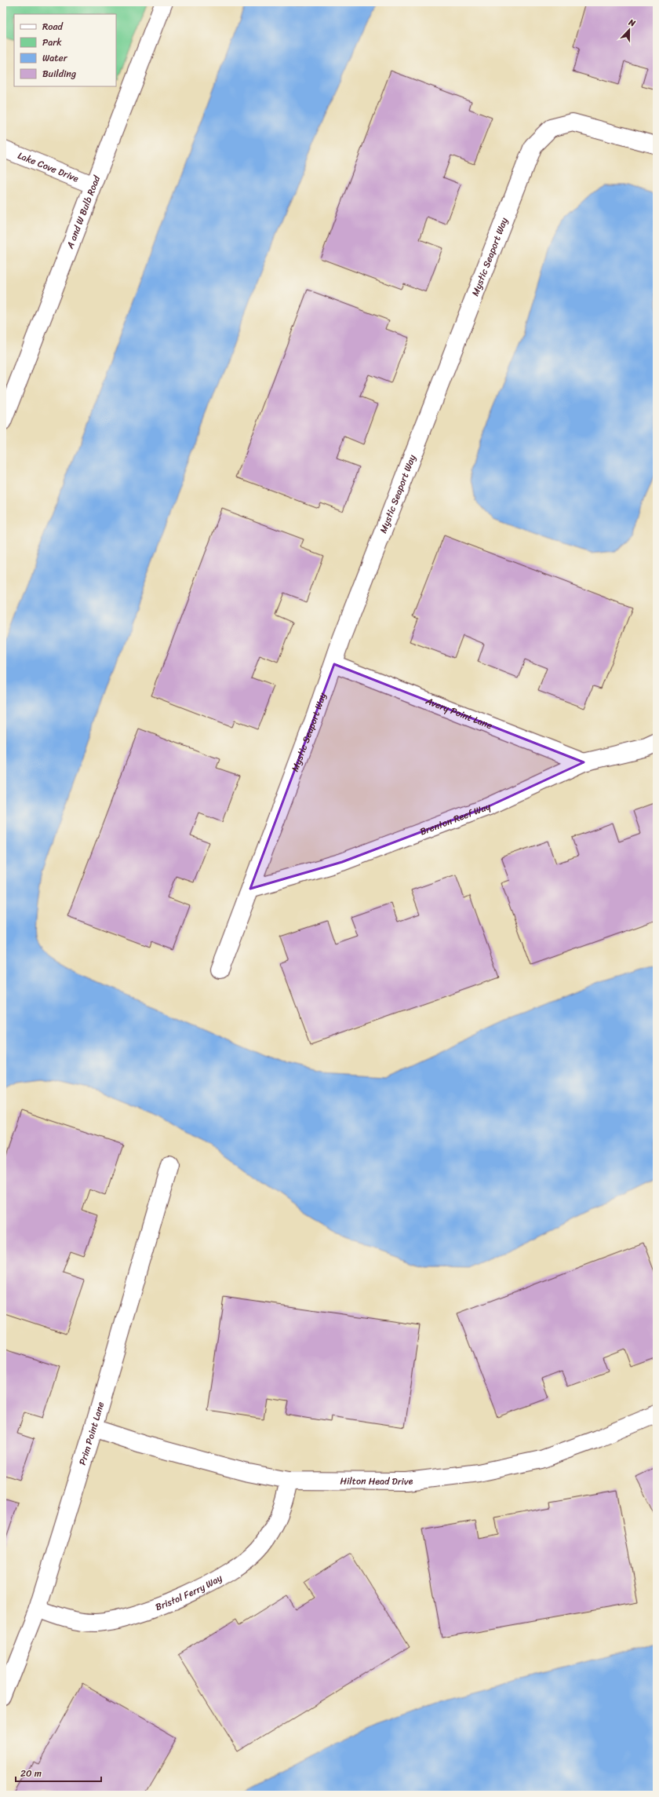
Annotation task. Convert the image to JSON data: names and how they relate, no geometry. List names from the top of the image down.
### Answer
{
  "streets": {
    "street": [
      "Lake Cove Drive",
      "A and W Bulb Road",
      "Mystic Seaport Way",
      "Avery Point Lane",
      "Brenton Reef Way",
      "Prim Point Lane",
      "Hilton Head Drive",
      "Bristol Ferry Way"
    ]
  },
  "crossings": [
    ["Lake Cove Drive", "A and W Bulb Road"],
    ["Mystic Seaport Way", "Avery Point Lane"],
    ["Mystic Seaport Way", "Brenton Reef Way"],
    ["Avery Point Lane", "Brenton Reef Way"],
    ["Prim Point Lane", "Hilton Head Drive"],
    ["Prim Point Lane", "Bristol Ferry Way"],
    ["Hilton Head Drive", "Bristol Ferry Way"]
  ],
  "legend": [
    "Road",
    "Park",
    "Water",
    "Building"
  ],
  "scale_bar": "20 m",
  "north": "top"
}
